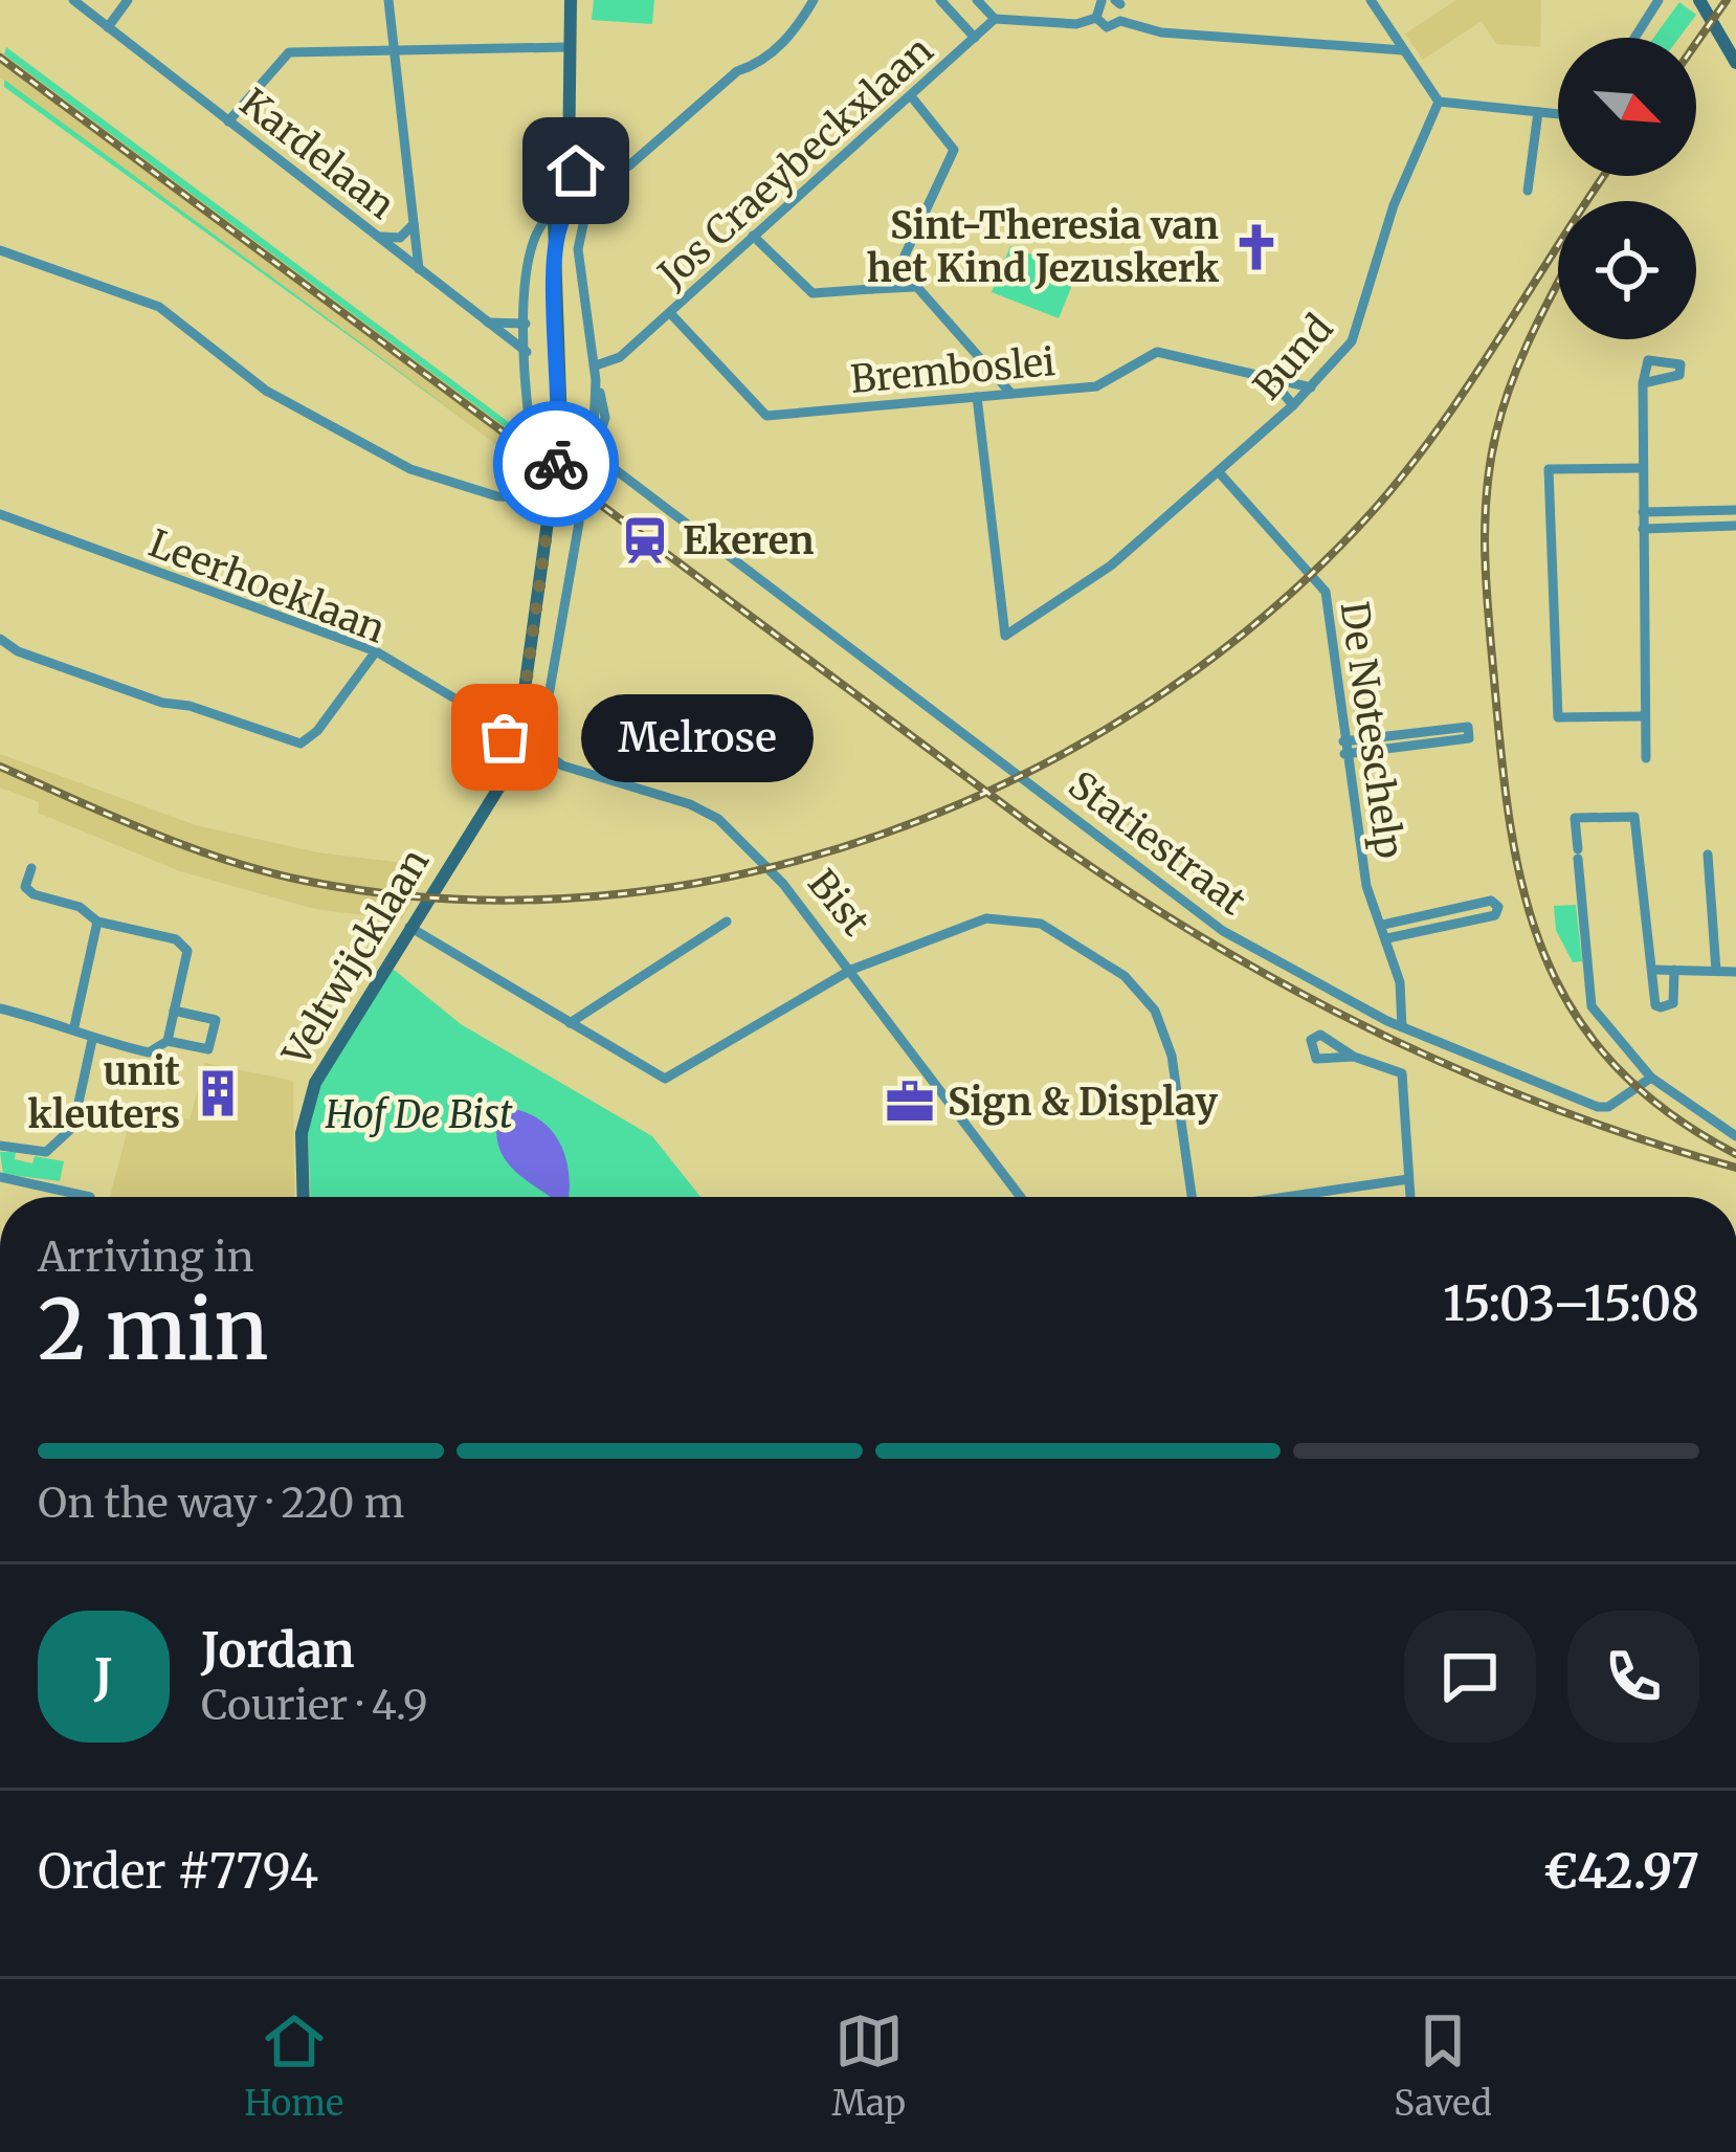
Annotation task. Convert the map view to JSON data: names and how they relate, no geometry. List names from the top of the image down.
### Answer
{
  "streets": {
    "street": [
      "Kardelaan",
      "Jos Craeybeckxlaan",
      "Bund",
      "Bremboslei",
      "Leerhoeklaan",
      "De Noteschelp",
      "Statiestraat",
      "Bist",
      "Veltwijcklaan"
    ]
  },
  "crossings": [
    ["Kardelaan", "Statiestraat"],
    ["Jos Craeybeckxlaan", "Bremboslei"],
    ["Bund", "Bremboslei"],
    ["Bund", "De Noteschelp"],
    ["De Noteschelp", "Statiestraat"]
  ],
  "parks": ["Hof De Bist"],
  "places": {
    "church": ["Sint-Theresia van het Kind Jezuskerk"],
    "station": ["Ekeren"],
    "other": ["Melrose"],
    "building": ["unit kleuters"],
    "office": ["Sign & Display"]
  },
  "north": "bottom right",
  "page": {
    "bubble": "Melrose",
    "heading": ["2 min", "Arriving in", "15:03–15:08"],
    "panel": [
      "Jordan",
      "Courier · 4.9",
      "Order #7794",
      "€42.97"
    ],
    "bar": "On the way · 220 m",
    "round": "J",
    "tabs": ["Home", "Map", "Saved"]
  }
}
